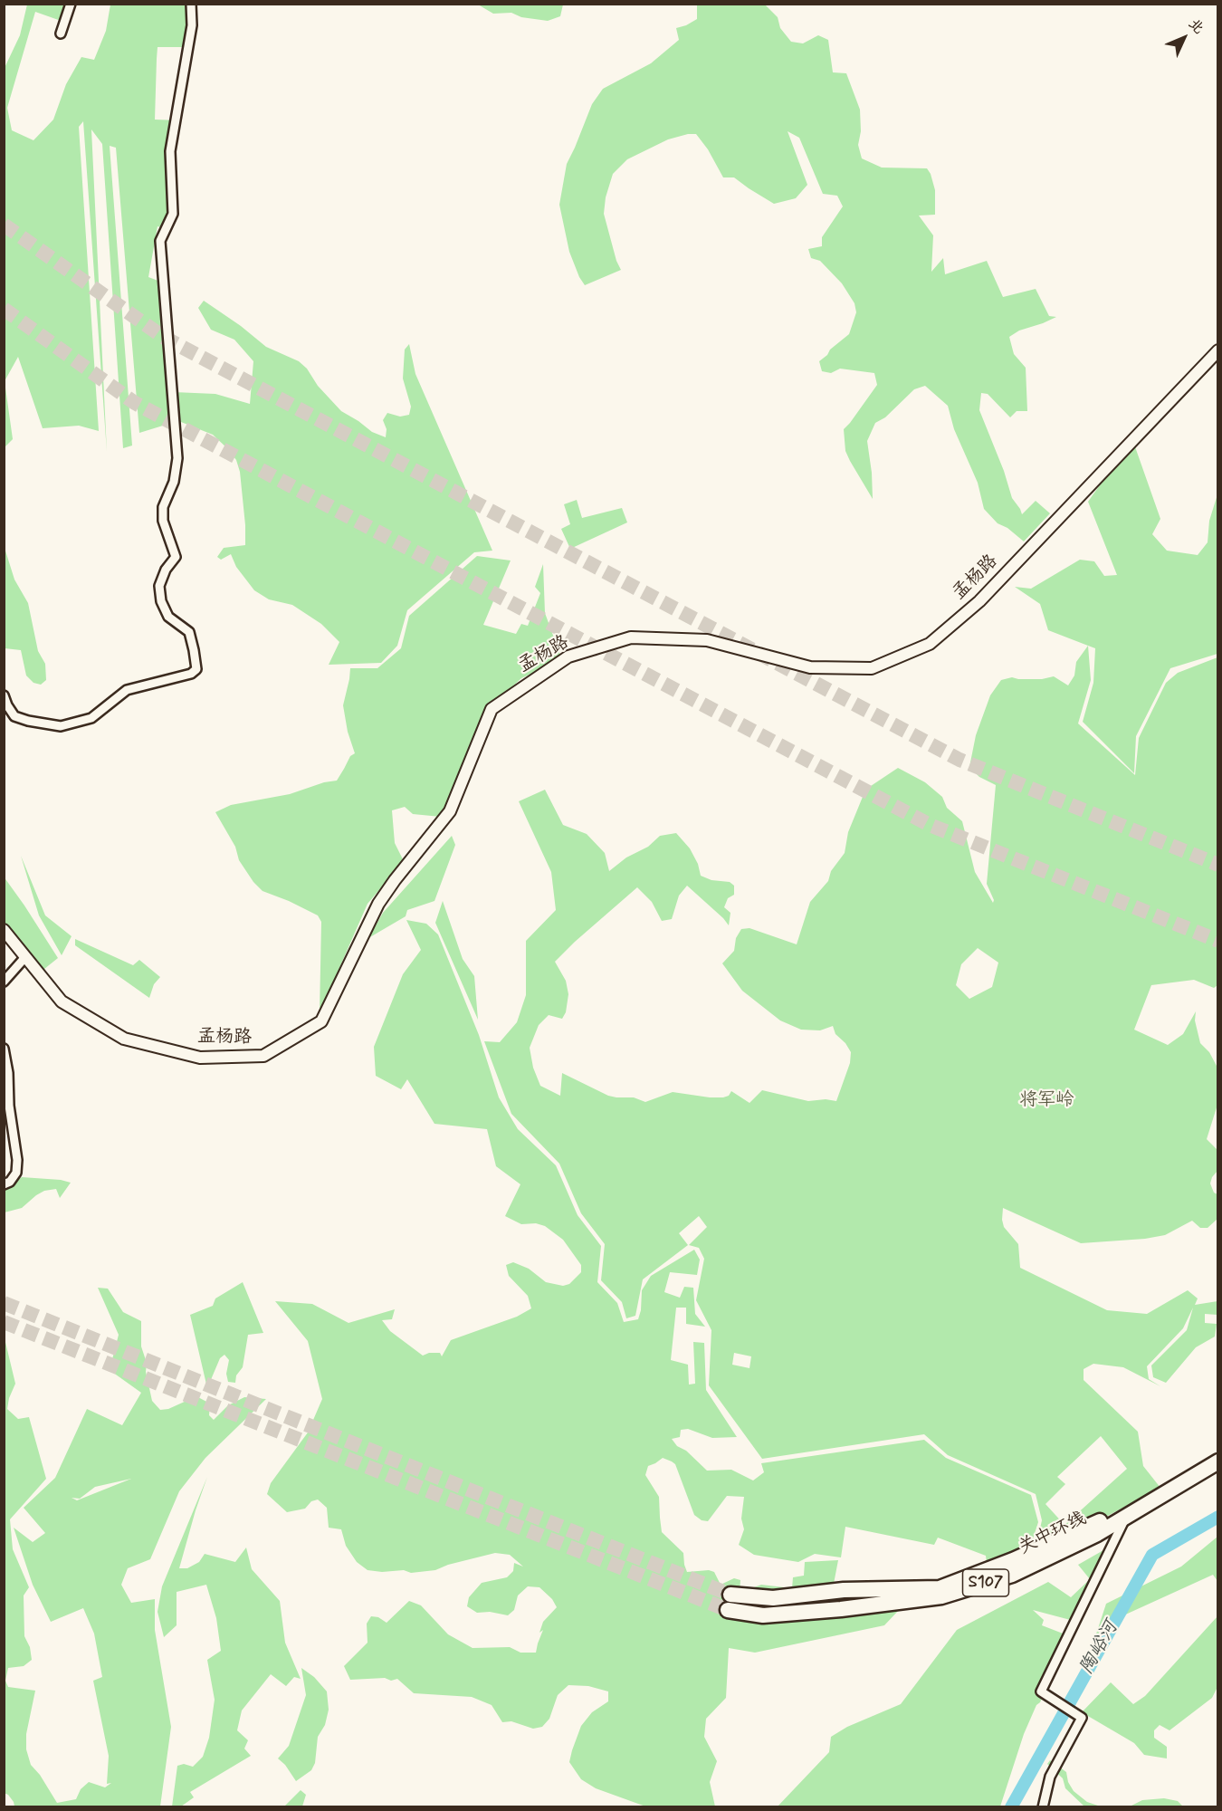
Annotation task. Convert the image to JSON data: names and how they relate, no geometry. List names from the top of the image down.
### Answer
{
  "streets": {
    "highway": ["关中环线", "S107"],
    "main road": ["孟杨路"]
  },
  "water": ["陶峪河"],
  "parks": ["将军岭"],
  "north": "top right"
}
